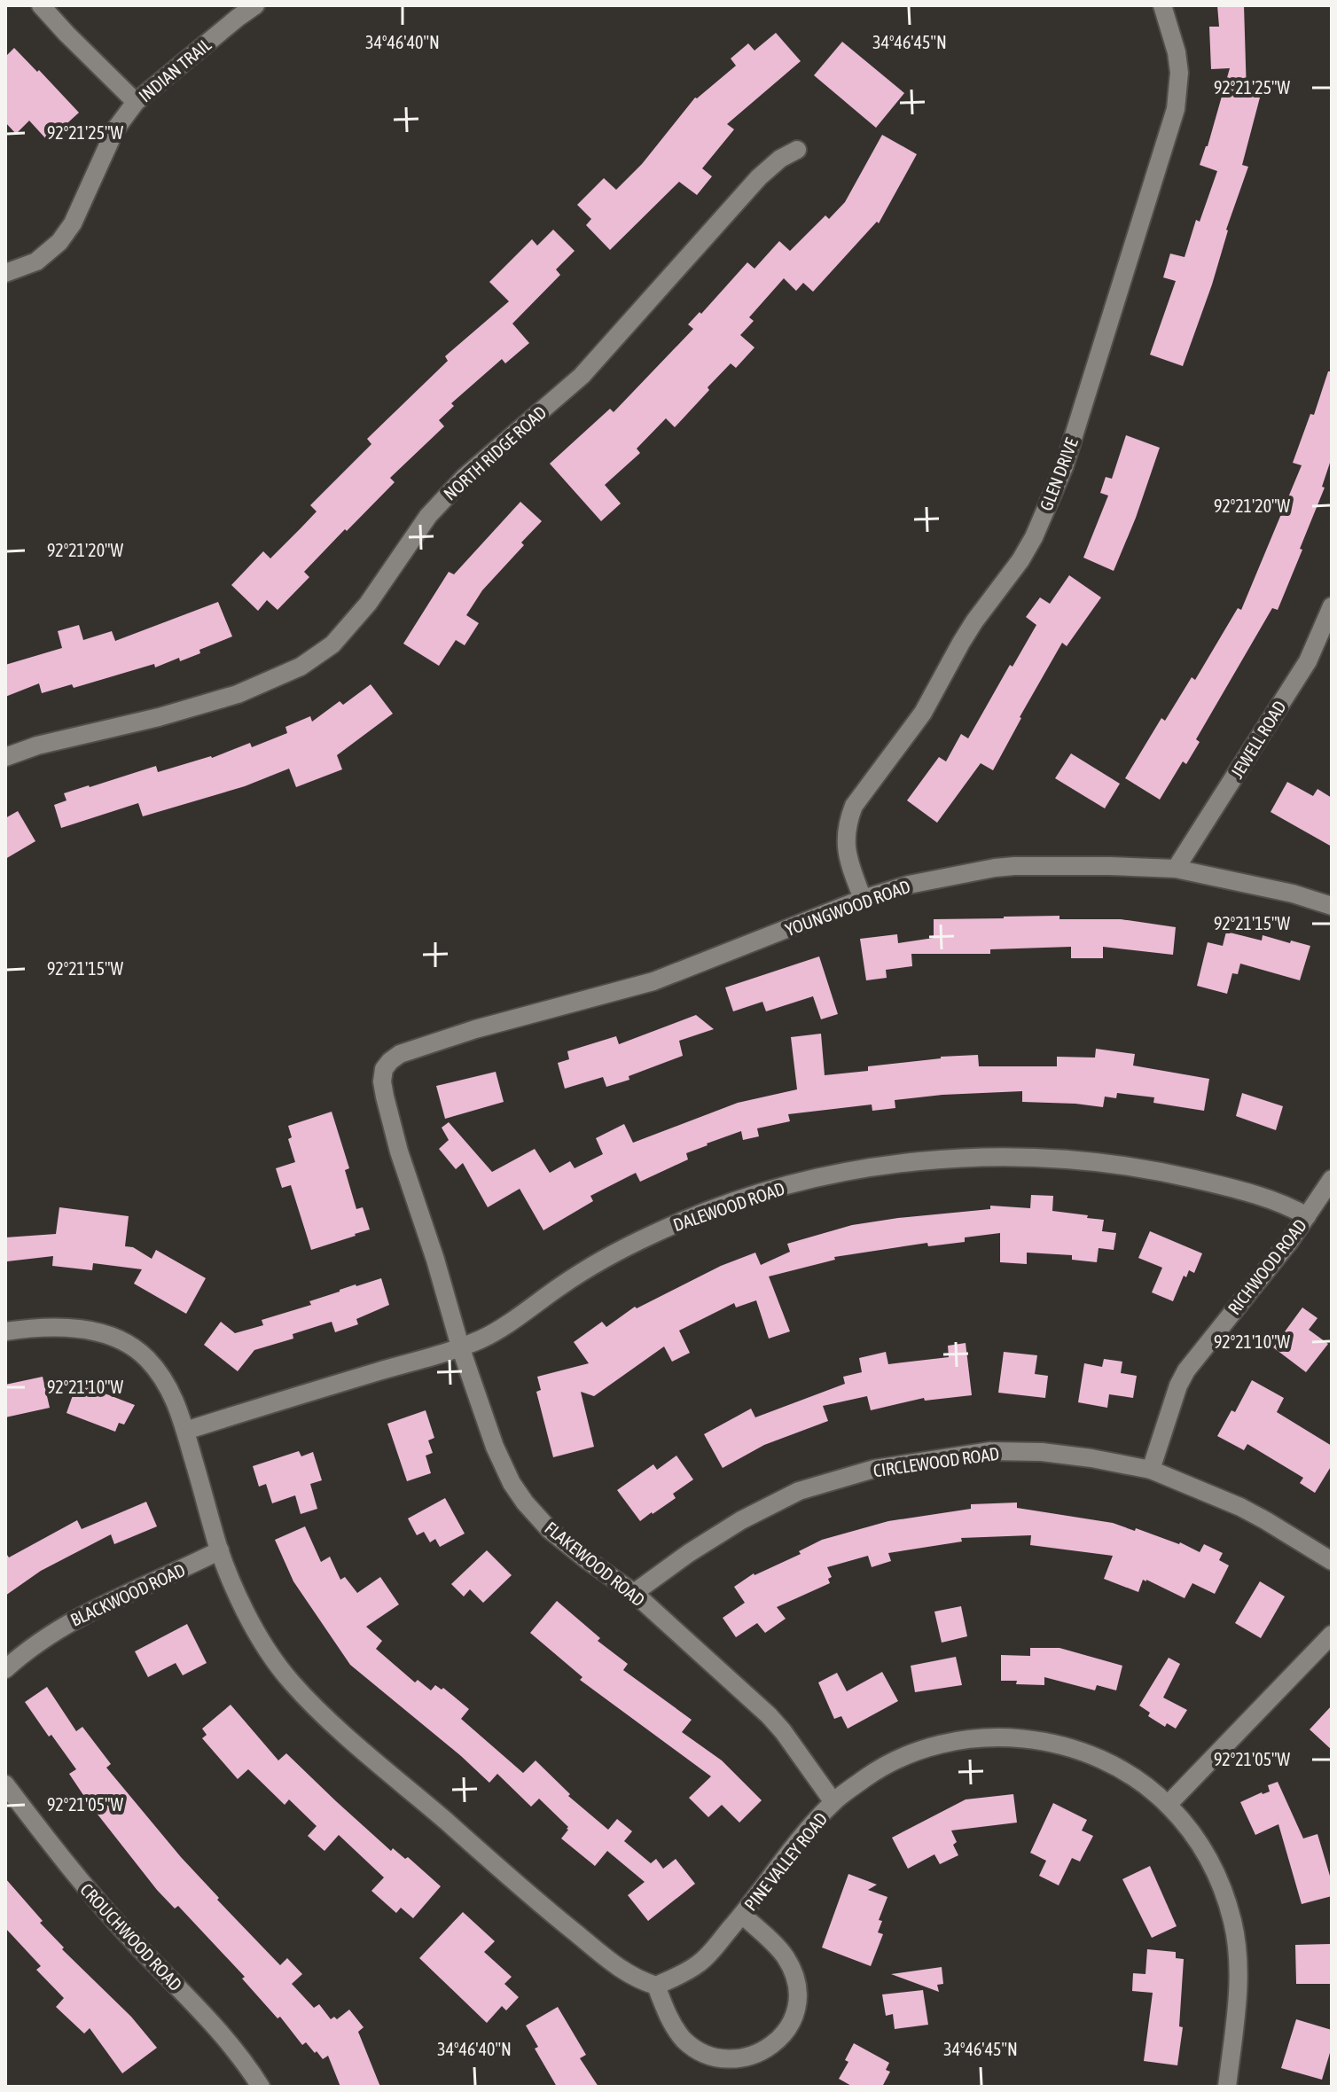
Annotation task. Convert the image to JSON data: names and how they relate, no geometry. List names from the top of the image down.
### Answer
{
  "streets": {
    "street": [
      "INDIAN TRAIL",
      "NORTH RIDGE ROAD",
      "GLEN DRIVE",
      "JEWELL ROAD",
      "YOUNGWOOD ROAD",
      "DALEWOOD ROAD",
      "RICHWOOD ROAD",
      "CIRCLEWOOD ROAD",
      "FLAKEWOOD ROAD",
      "BLACKWOOD ROAD",
      "PINE VALLEY ROAD",
      "CROUCHWOOD ROAD"
    ]
  },
  "crossings": [
    ["GLEN DRIVE", "YOUNGWOOD ROAD"],
    ["JEWELL ROAD", "YOUNGWOOD ROAD"],
    ["YOUNGWOOD ROAD", "FLAKEWOOD ROAD"],
    ["DALEWOOD ROAD", "RICHWOOD ROAD"],
    ["DALEWOOD ROAD", "FLAKEWOOD ROAD"],
    ["RICHWOOD ROAD", "CIRCLEWOOD ROAD"],
    ["CIRCLEWOOD ROAD", "FLAKEWOOD ROAD"],
    ["FLAKEWOOD ROAD", "PINE VALLEY ROAD"]
  ],
  "coordinates": [
    "34°46'40\"N",
    "34°46'45\"N",
    "92°21'25\"W",
    "92°21'20\"W",
    "92°21'15\"W",
    "92°21'10\"W",
    "92°21'05\"W"
  ]
}
